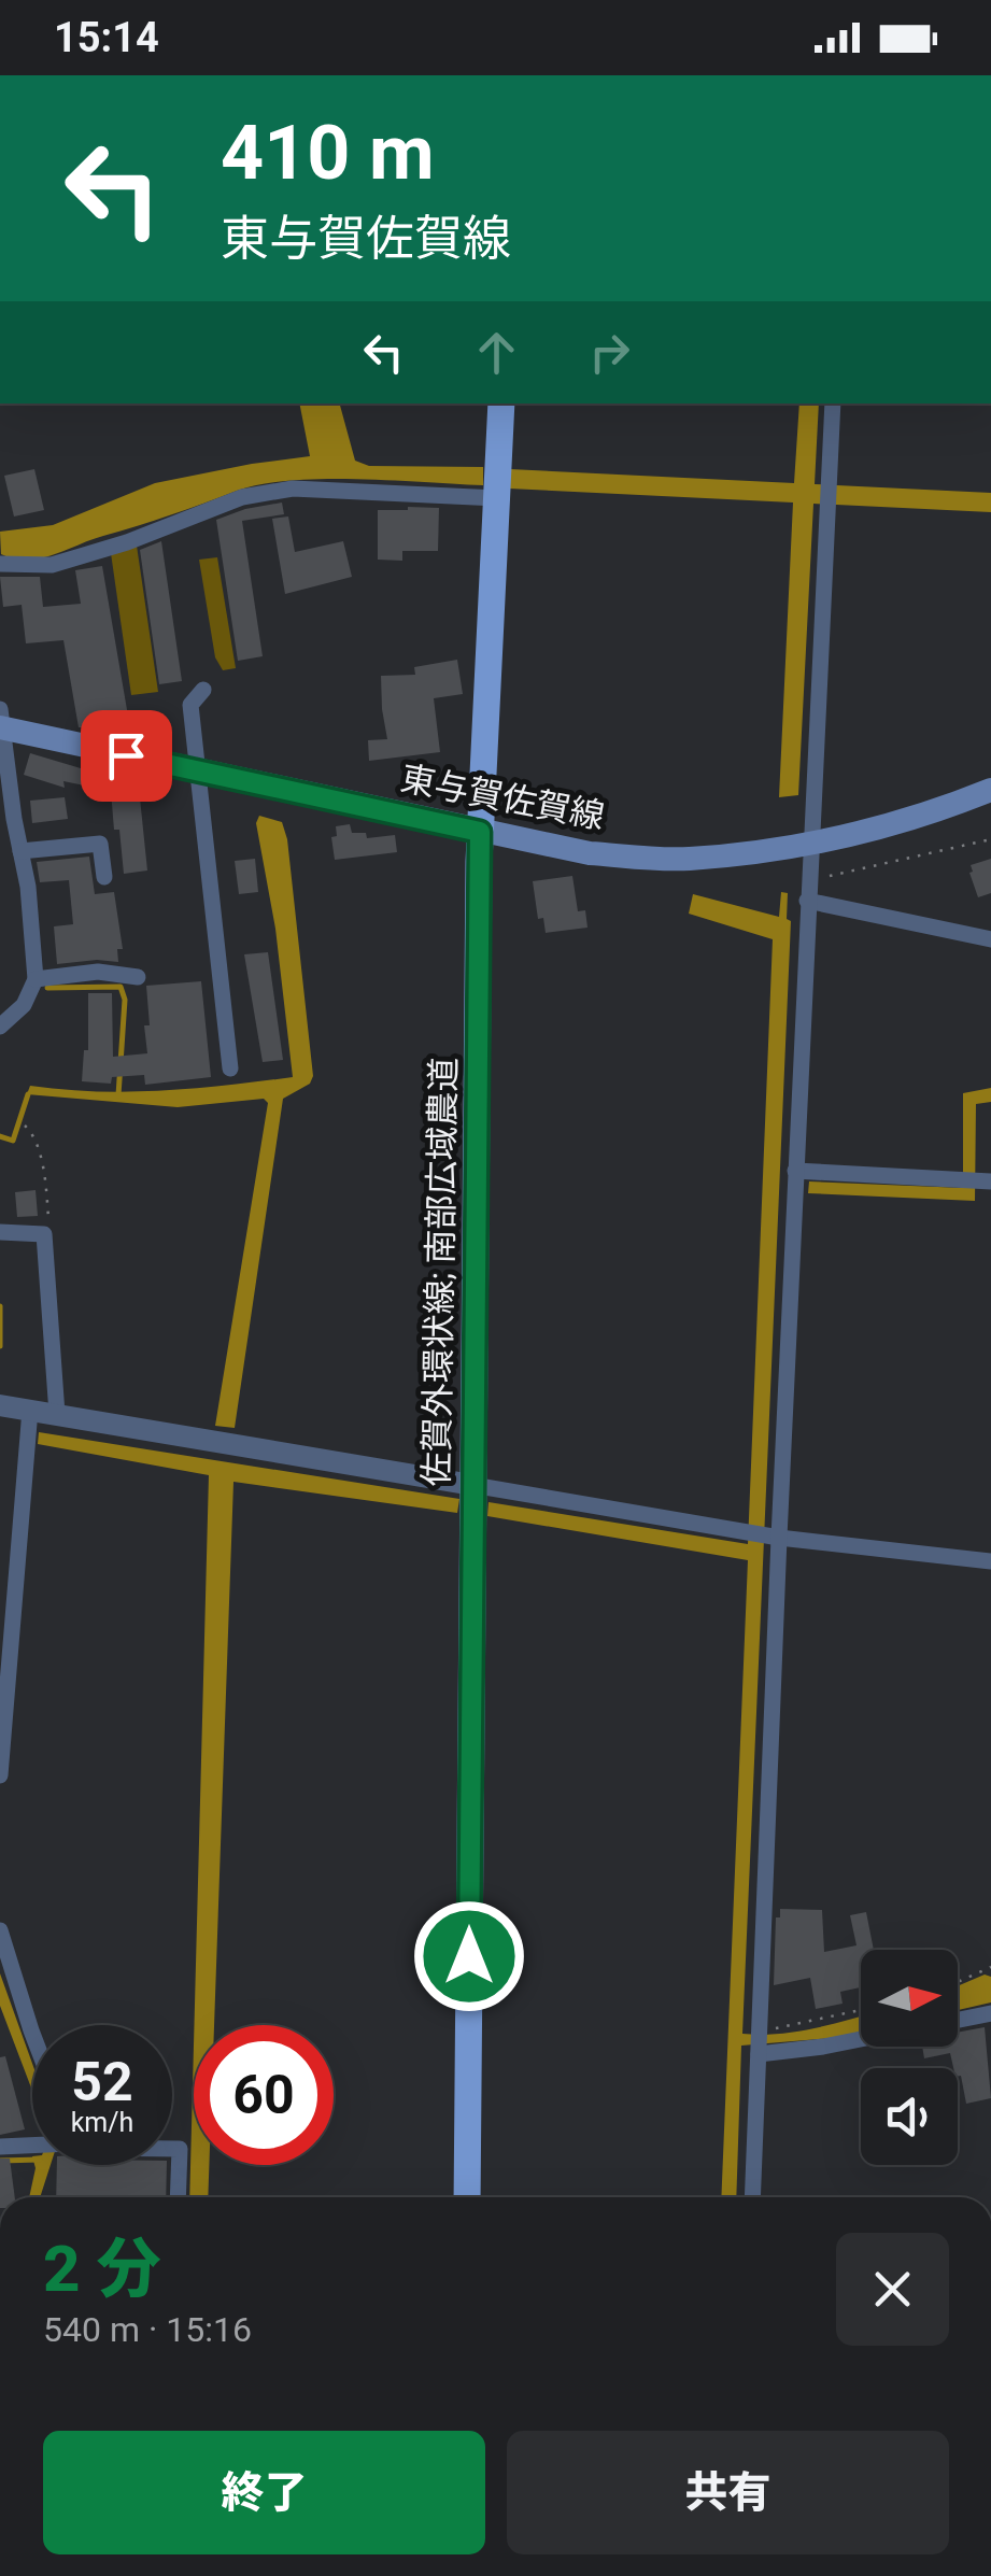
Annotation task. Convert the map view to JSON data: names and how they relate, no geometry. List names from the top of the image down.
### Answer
{
  "streets": {
    "main road": ["東与賀佐賀線", "佐賀外環状線; 南部広域農道"]
  },
  "crossings": [
    ["東与賀佐賀線", "佐賀外環状線; 南部広域農道"]
  ],
  "north": "right",
  "page": {
    "status": "15:14",
    "turn": ["410 m", "東与賀佐賀線"],
    "speed": "52 km/h",
    "limit": "60",
    "heading": ["2 分", "540 m · 15:16"],
    "buttons": ["終了", "共有"]
  }
}
